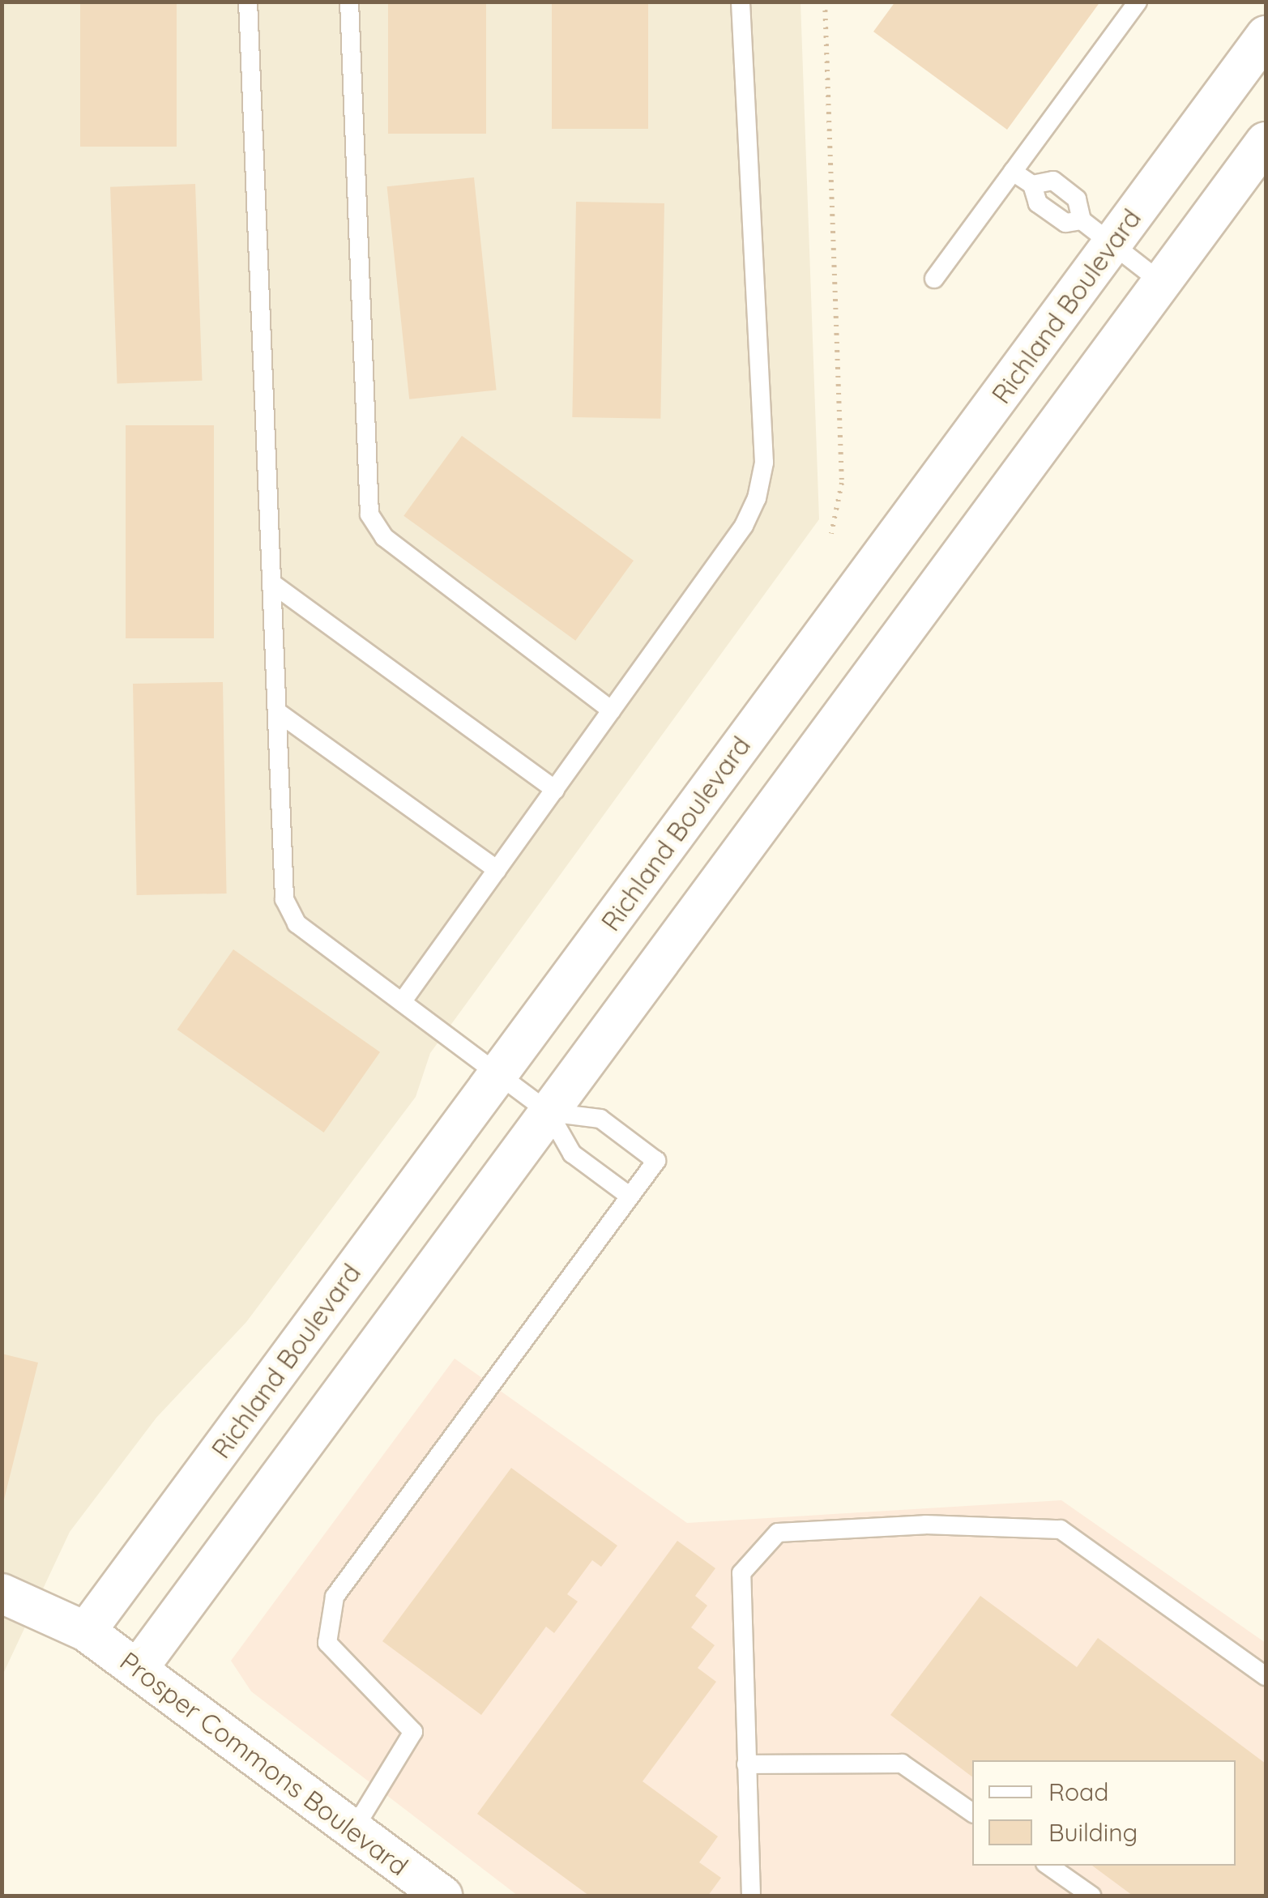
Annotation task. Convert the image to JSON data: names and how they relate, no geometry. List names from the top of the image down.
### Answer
{
  "streets": {
    "street": ["Richland Boulevard", "Prosper Commons Boulevard"]
  },
  "crossings": [
    ["Richland Boulevard", "Prosper Commons Boulevard"]
  ],
  "legend": ["Road", "Building"]
}
